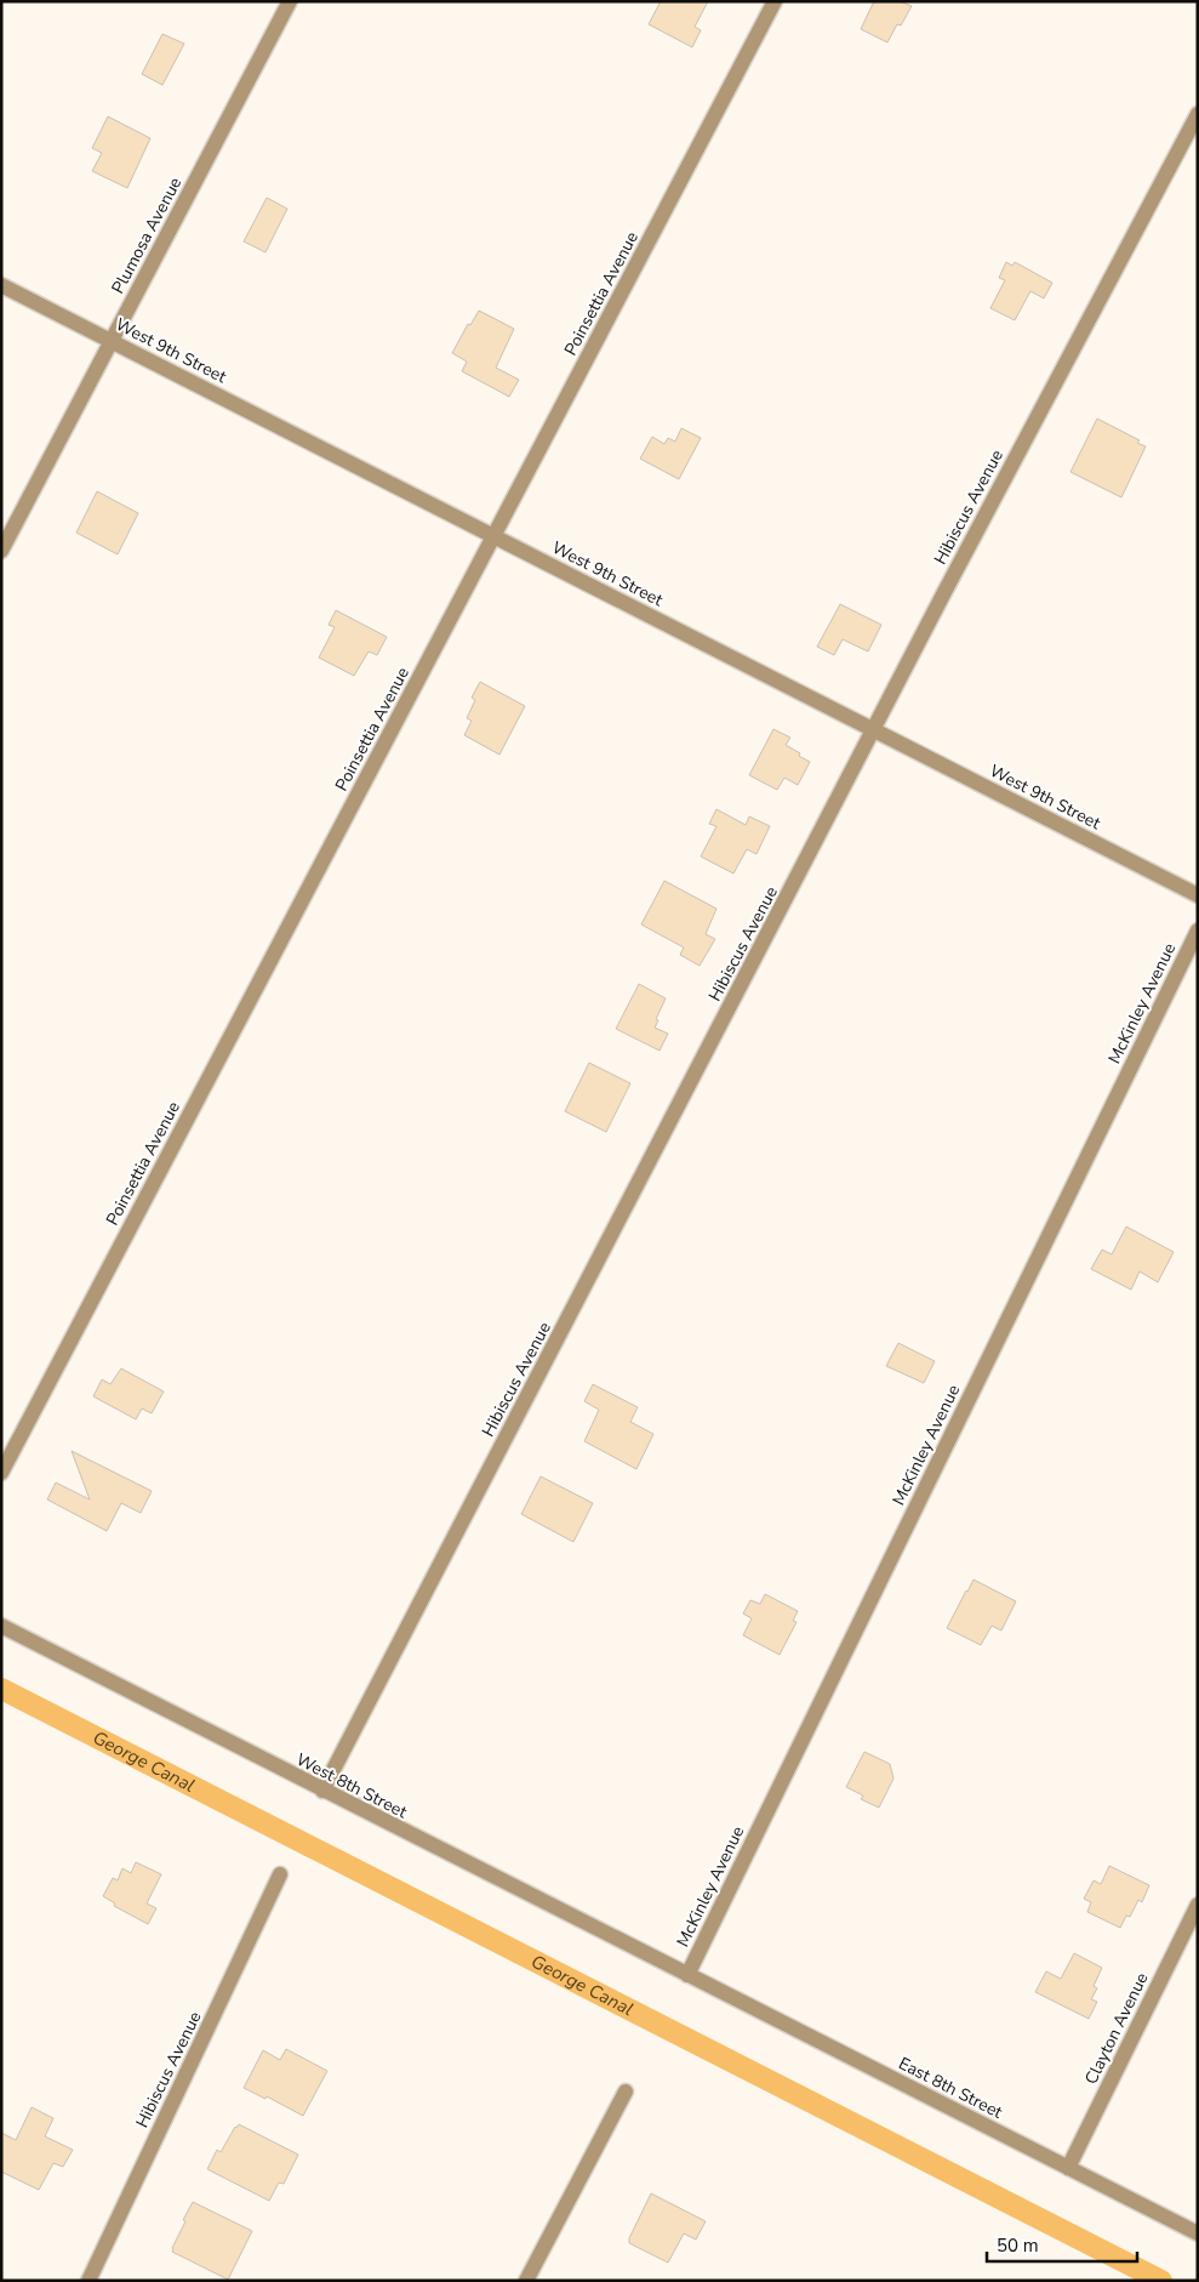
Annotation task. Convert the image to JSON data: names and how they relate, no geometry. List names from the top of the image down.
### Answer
{
  "streets": {
    "street": [
      "Plumosa Avenue",
      "Poinsettia Avenue",
      "West 9th Street",
      "Hibiscus Avenue",
      "McKinley Avenue",
      "West 8th Street",
      "Clayton Avenue",
      "East 8th Street"
    ]
  },
  "crossings": [
    ["Plumosa Avenue", "West 9th Street"],
    ["Poinsettia Avenue", "West 9th Street"],
    ["West 9th Street", "Hibiscus Avenue"],
    ["Hibiscus Avenue", "West 8th Street"],
    ["McKinley Avenue", "West 8th Street"],
    ["McKinley Avenue", "East 8th Street"],
    ["West 8th Street", "East 8th Street"],
    ["Clayton Avenue", "East 8th Street"]
  ],
  "water": ["George Canal"],
  "scale_bar": "50 m"
}
